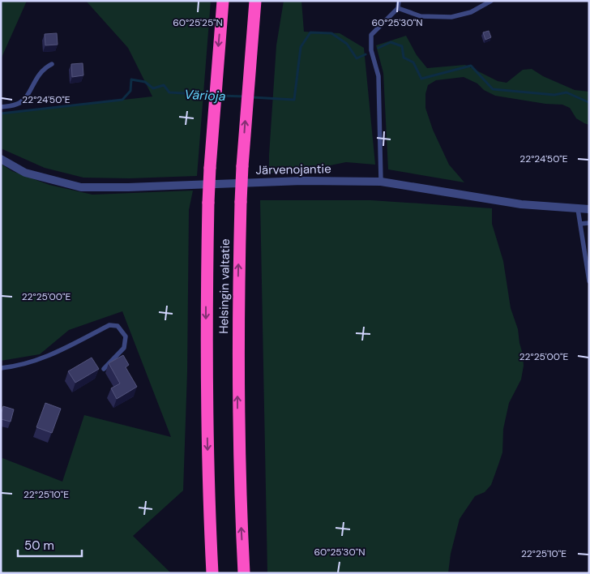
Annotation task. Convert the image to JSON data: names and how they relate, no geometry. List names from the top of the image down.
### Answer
{
  "streets": {
    "highway": ["Helsingin valtatie"],
    "street": ["Järvenojantie"]
  },
  "water": ["Värioja"],
  "scale_bar": "50 m",
  "coordinates": [
    "60°25'25\"N",
    "60°25'30\"N",
    "22°24'50\"E",
    "22°25'00\"E",
    "22°25'10\"E"
  ]
}
